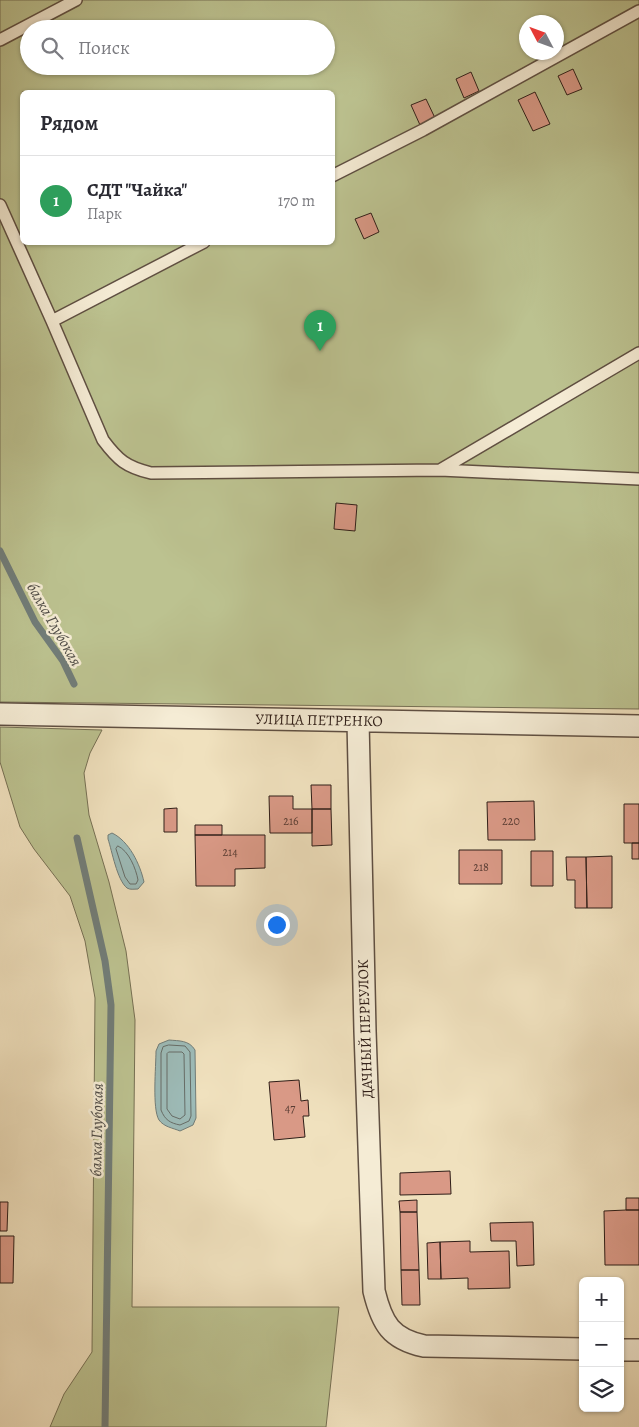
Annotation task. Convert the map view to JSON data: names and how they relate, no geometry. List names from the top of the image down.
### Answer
{
  "streets": {
    "street": ["УЛИЦА ПЕТРЕНКО", "ДАЧНЫЙ ПЕРЕУЛОК"]
  },
  "crossings": [
    ["УЛИЦА ПЕТРЕНКО", "ДАЧНЫЙ ПЕРЕУЛОК"]
  ],
  "water": ["балка Глубокая"],
  "house_numbers": [
    "216",
    "220",
    "214",
    "218",
    "47"
  ],
  "north": "top left",
  "page": {
    "search": "Поиск",
    "heading": "Рядом",
    "list": [
      {
        "mark": "1",
        "name": "СДТ \"Чайка\"",
        "note": "Парк",
        "value": "170 m"
      }
    ],
    "pins": "1",
    "map_buttons": ["+", "−"]
  }
}
